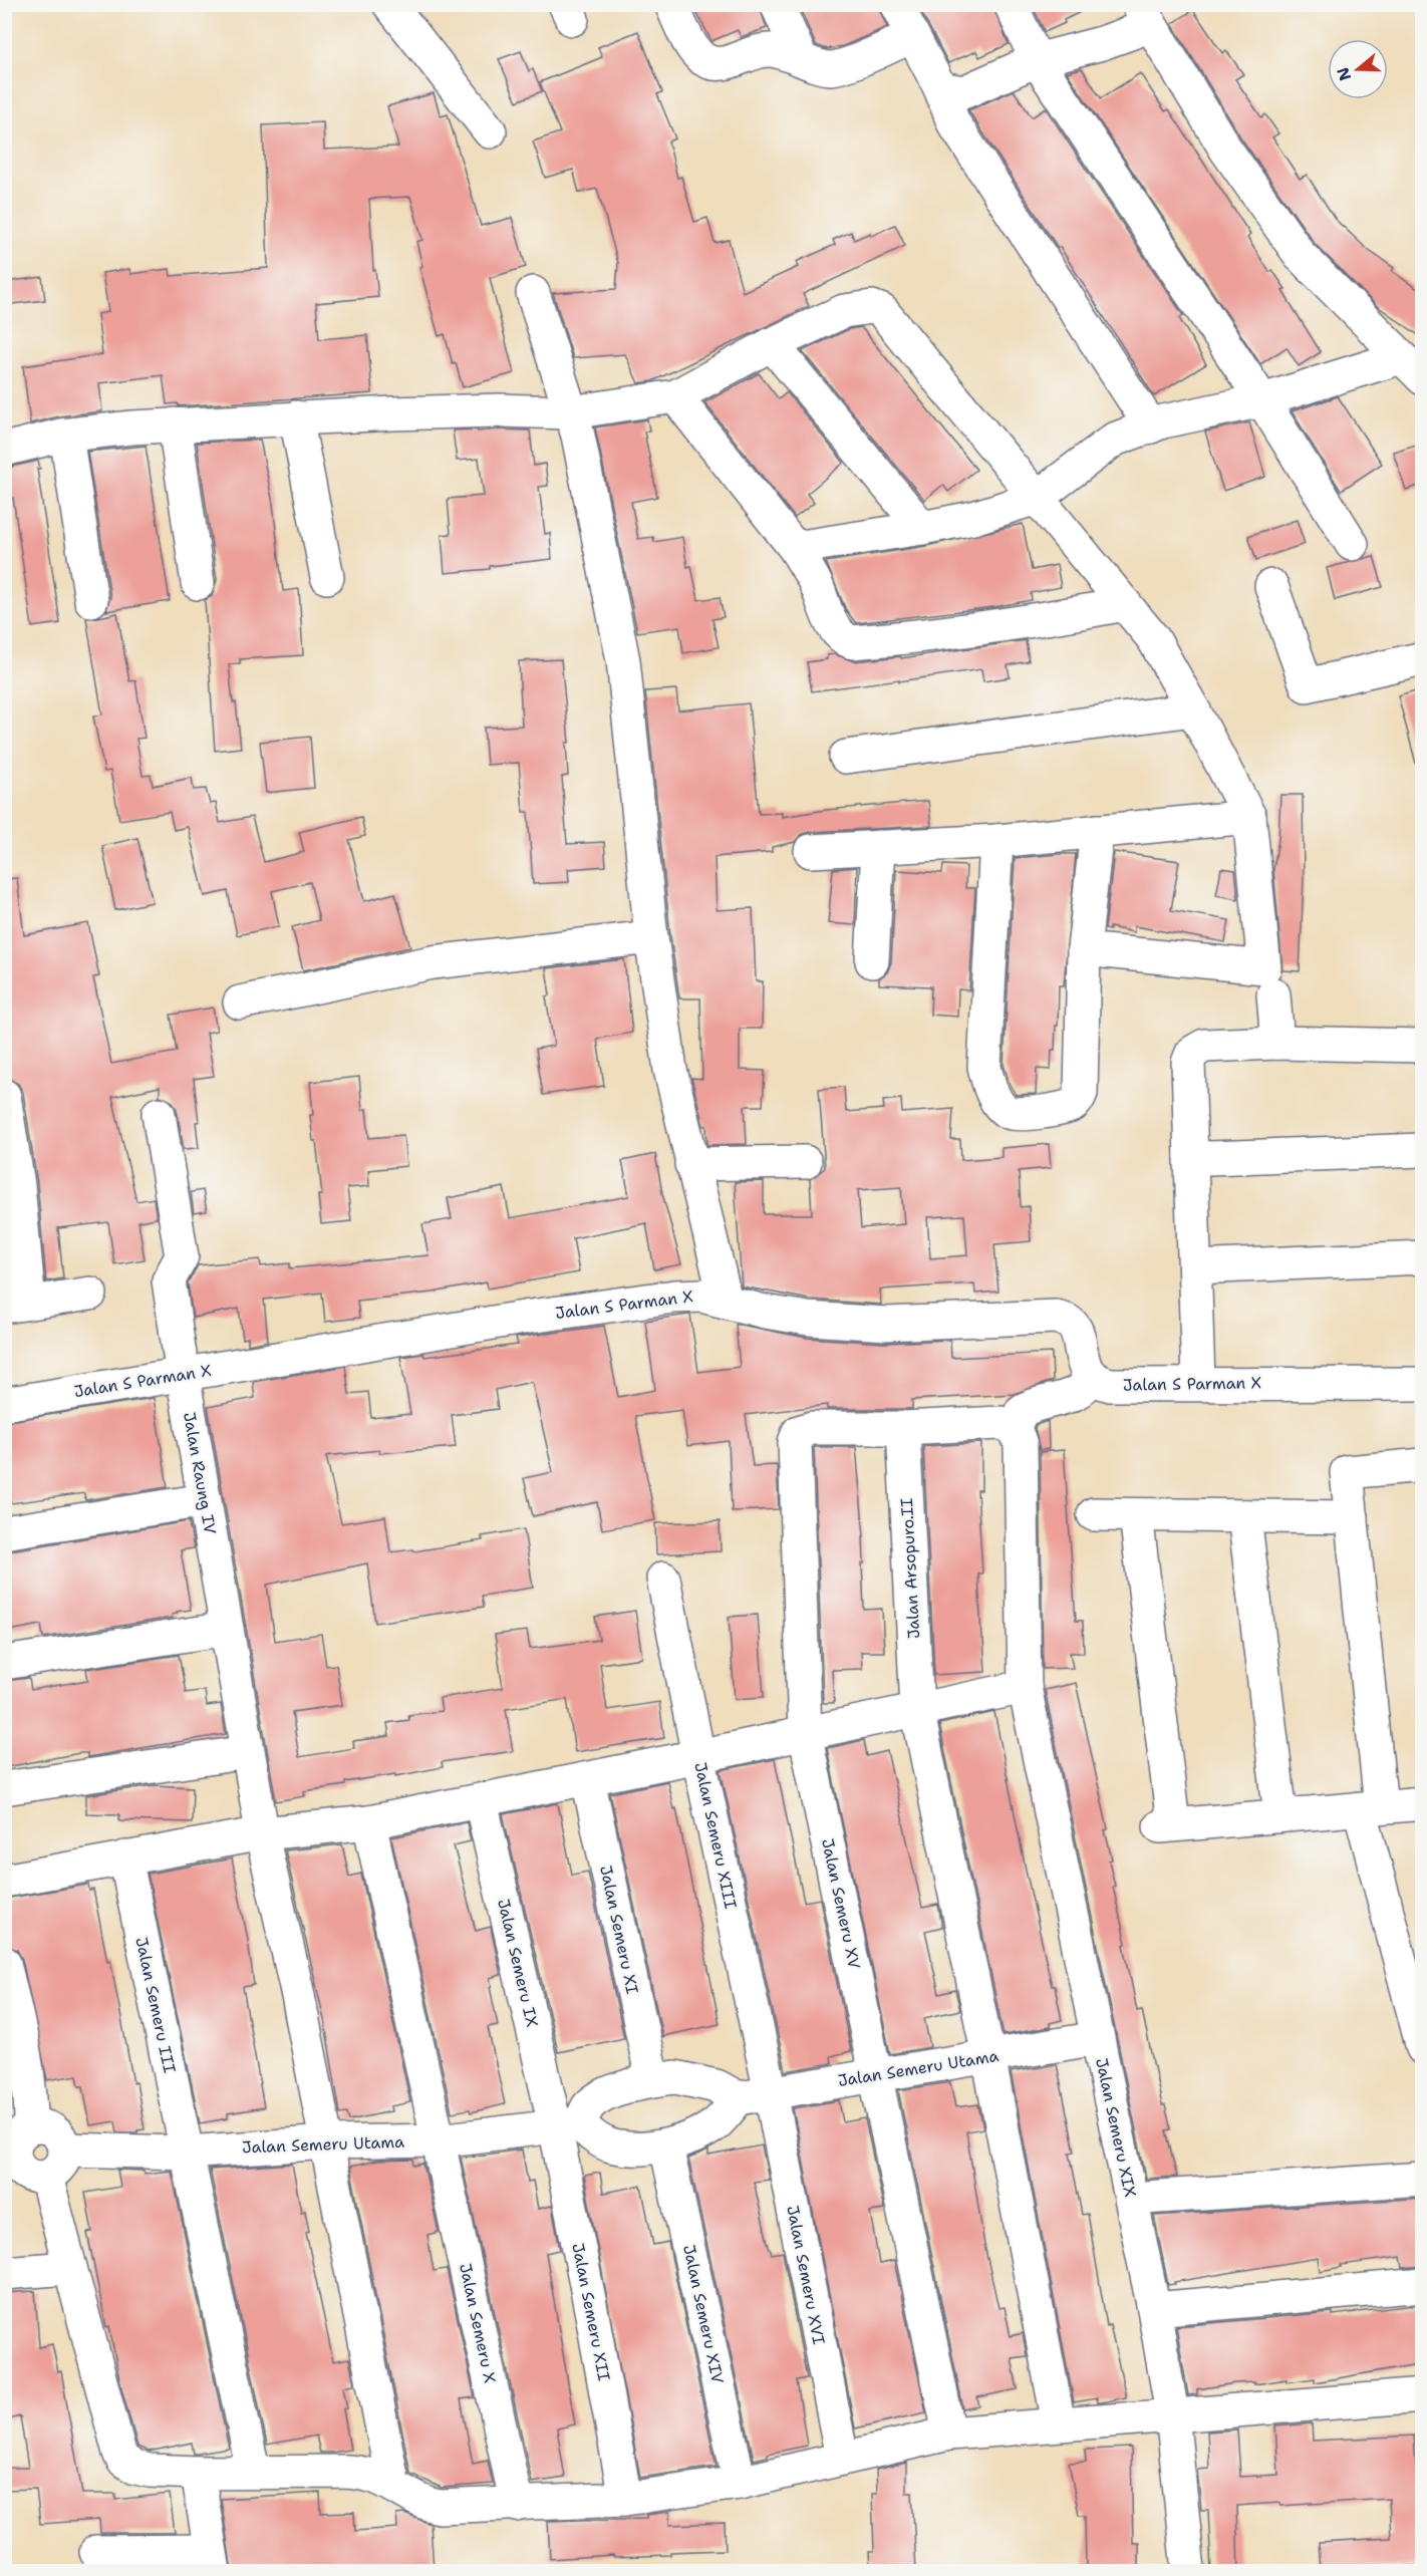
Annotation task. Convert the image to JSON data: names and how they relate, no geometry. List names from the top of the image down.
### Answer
{
  "streets": {
    "street": [
      "Jalan S Parman X",
      "Jalan Raung IV",
      "Jalan Arsopuro.II",
      "Jalan Semeru XIII",
      "Jalan Semeru XV",
      "Jalan Semeru XI",
      "Jalan Semeru IX",
      "Jalan Semeru III",
      "Jalan Semeru Utama",
      "Jalan Semeru XIX",
      "Jalan Semeru XVI",
      "Jalan Semeru XII",
      "Jalan Semeru XIV",
      "Jalan Semeru X"
    ]
  },
  "crossings": [
    ["Jalan S Parman X", "Jalan Raung IV"],
    ["Jalan Raung IV", "Jalan Semeru Utama"],
    ["Jalan Arsopuro.II", "Jalan Semeru XV"],
    ["Jalan Arsopuro.II", "Jalan Semeru Utama"],
    ["Jalan Semeru XIII", "Jalan Semeru Utama"],
    ["Jalan Semeru XIII", "Jalan Semeru XVI"],
    ["Jalan Semeru XV", "Jalan Semeru Utama"],
    ["Jalan Semeru IX", "Jalan Semeru Utama"],
    ["Jalan Semeru IX", "Jalan Semeru XII"],
    ["Jalan Semeru III", "Jalan Semeru Utama"],
    ["Jalan Semeru Utama", "Jalan Semeru XIX"],
    ["Jalan Semeru Utama", "Jalan Semeru XVI"],
    ["Jalan Semeru Utama", "Jalan Semeru XII"],
    ["Jalan Semeru Utama", "Jalan Semeru X"]
  ],
  "north": "left"
}
